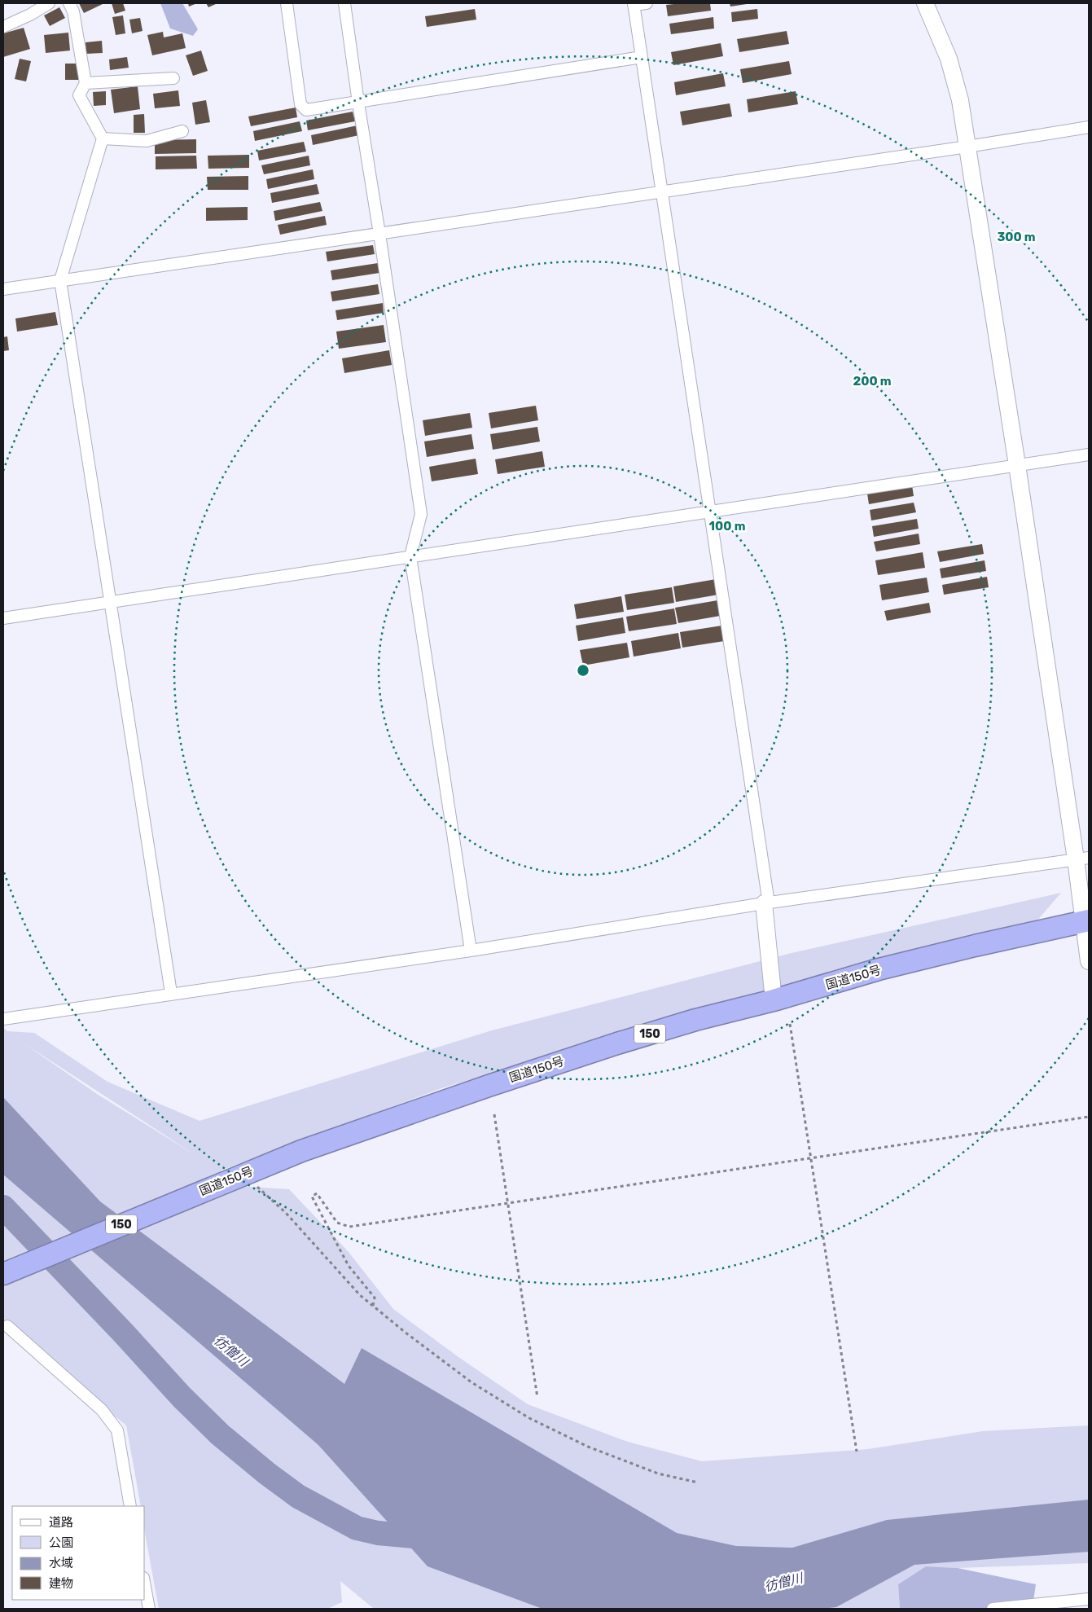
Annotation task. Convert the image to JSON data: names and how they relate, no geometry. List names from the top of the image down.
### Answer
{
  "streets": {
    "highway": ["国道150号", "150"]
  },
  "water": ["彷僧川"],
  "legend": [
    "道路",
    "公園",
    "水域",
    "建物"
  ],
  "rings": ["300 m", "200 m", "100 m"]
}
